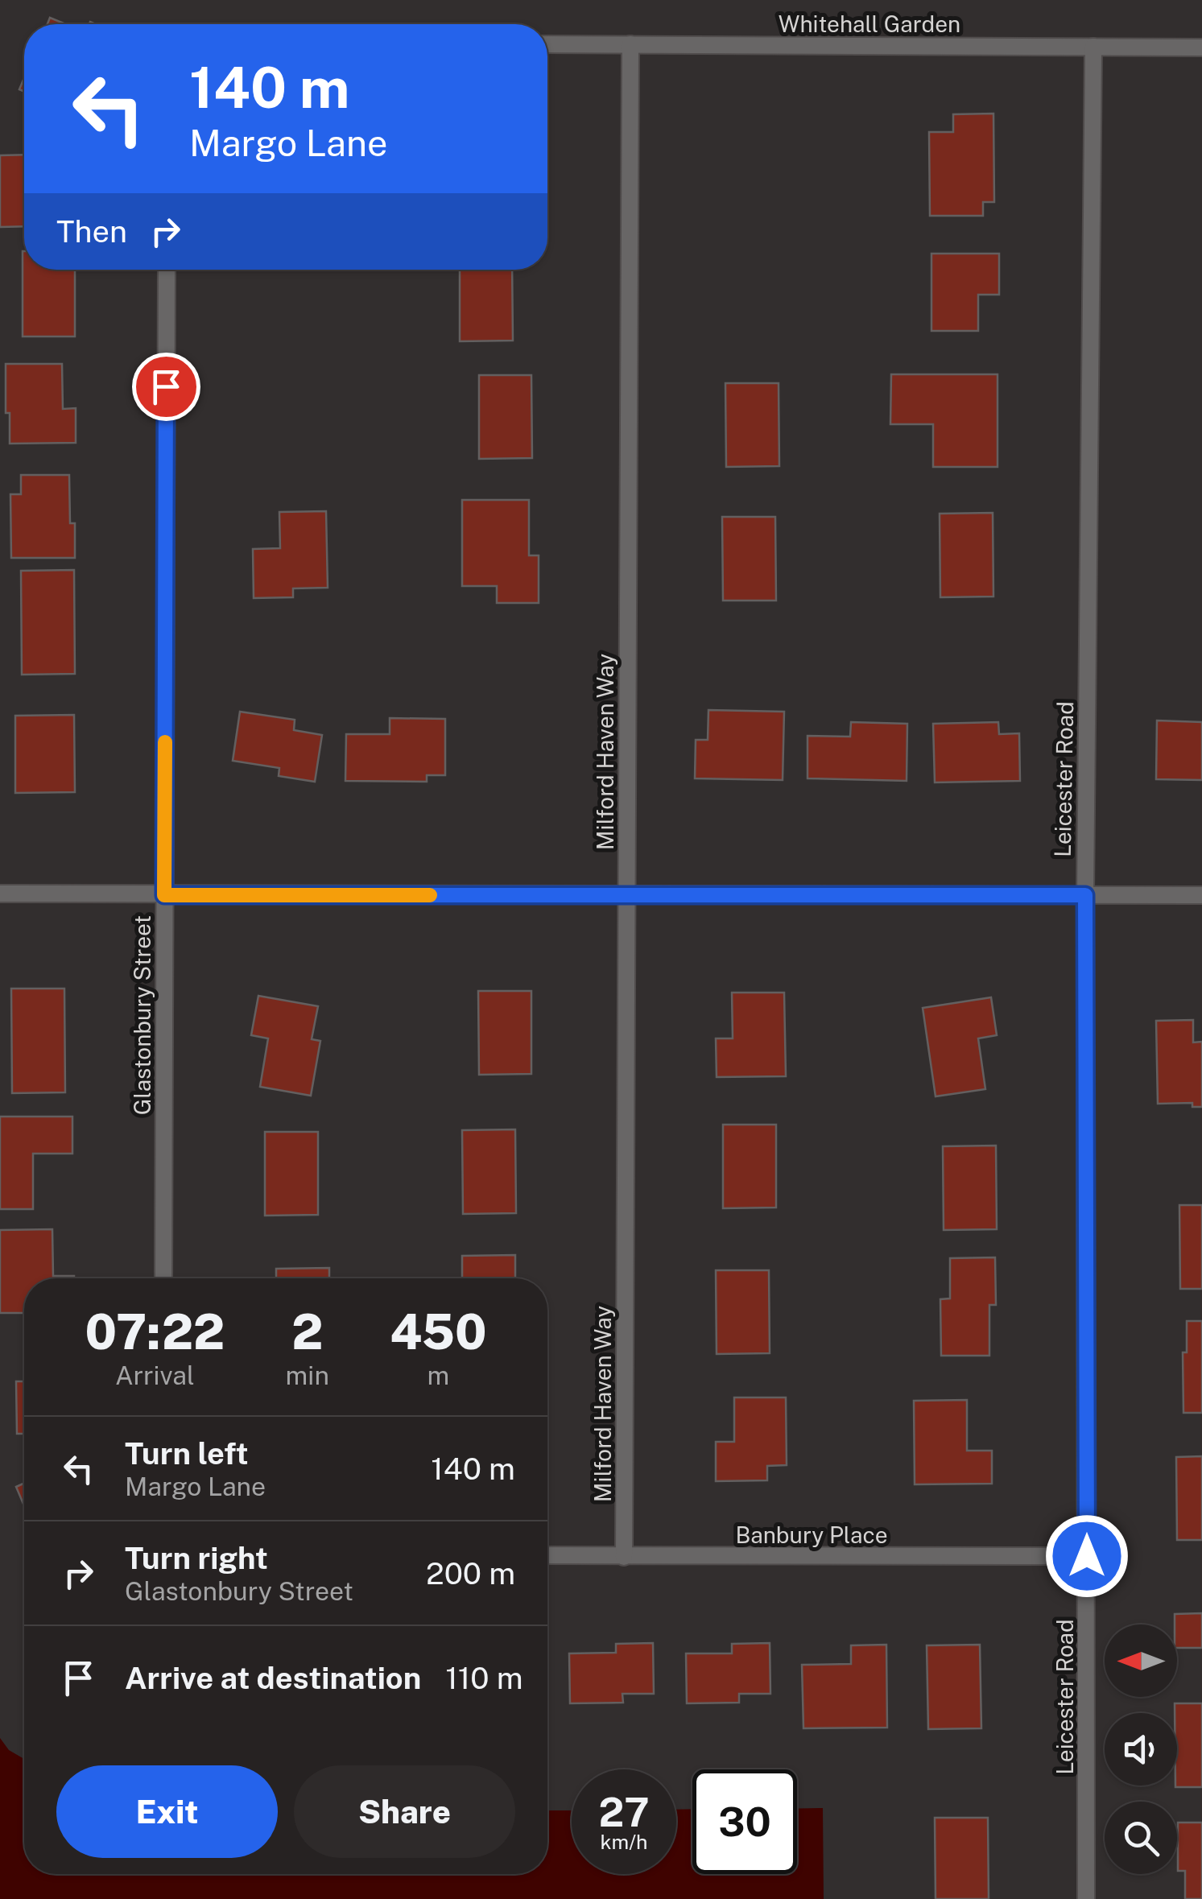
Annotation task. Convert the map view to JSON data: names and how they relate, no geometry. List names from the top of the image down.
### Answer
{
  "streets": {
    "street": [
      "Whitehall Garden",
      "Milford Haven Way",
      "Leicester Road",
      "Glastonbury Street",
      "Banbury Place"
    ]
  },
  "crossings": [
    ["Whitehall Garden", "Milford Haven Way"],
    ["Whitehall Garden", "Leicester Road"],
    ["Milford Haven Way", "Banbury Place"],
    ["Leicester Road", "Banbury Place"]
  ],
  "north": "left",
  "page": {
    "turn": ["140 m", "Margo Lane"],
    "then": "Then",
    "eta": [
      "07:22",
      "Arrival",
      "2",
      "min",
      "450",
      "m"
    ],
    "list": [
      {
        "name": "Turn left",
        "note": "Margo Lane",
        "value": "140 m"
      },
      {
        "name": "Turn right",
        "note": "Glastonbury Street",
        "value": "200 m"
      },
      {
        "name": "Arrive at destination",
        "value": "110 m"
      }
    ],
    "buttons": ["Exit", "Share"],
    "speed": "27 km/h",
    "limit": "30"
  }
}
